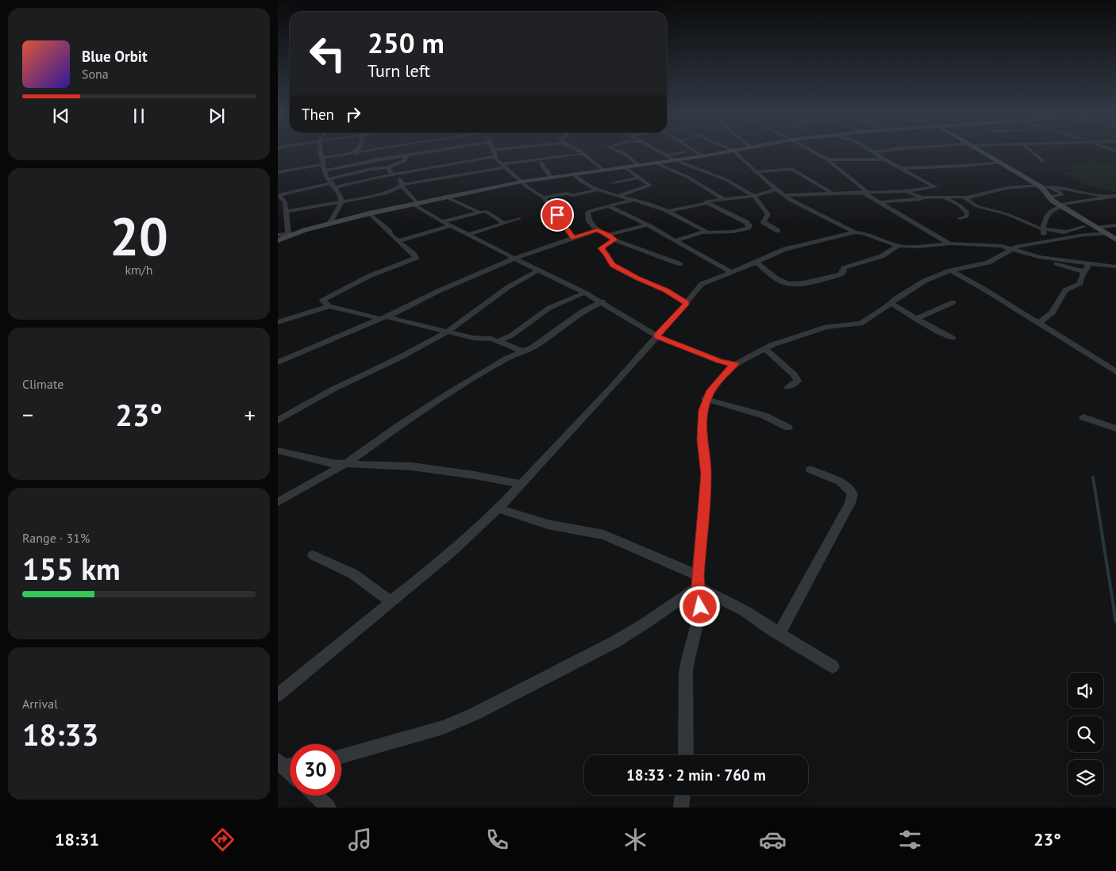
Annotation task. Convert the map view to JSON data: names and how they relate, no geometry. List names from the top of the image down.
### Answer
{
  "page": {
    "turn": ["250 m", "Turn left"],
    "song": ["Blue Orbit", "Sona"],
    "then": "Then",
    "tile": [
      ["20", "km/h"],
      "Climate",
      ["Range · 31%", "155 km"],
      ["Arrival", "18:33"]
    ],
    "heat": ["−", "23°", "+"],
    "limit": "30",
    "trip": "18:33 · 2 min · 760 m",
    "tabs": ["18:31", "23°"]
  }
}
